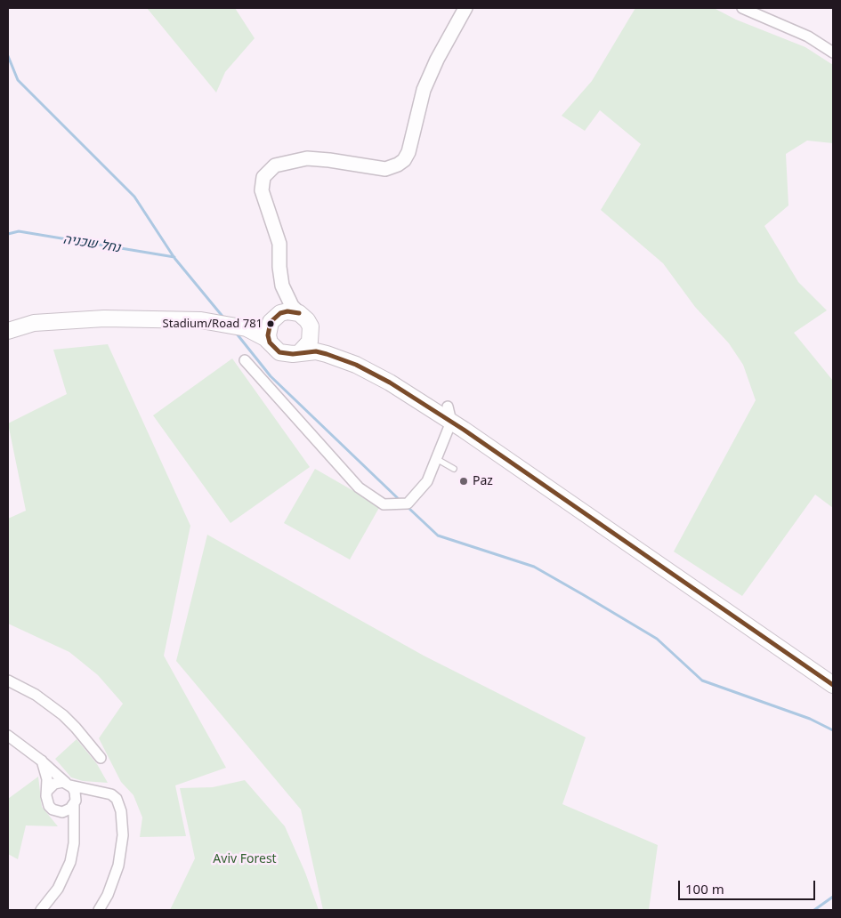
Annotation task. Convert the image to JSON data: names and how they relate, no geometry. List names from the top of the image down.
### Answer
{
  "water": ["נחל שכניה"],
  "parks": ["Aviv Forest"],
  "places": ["Stadium/Road 781", "Paz"],
  "scale_bar": "100 m"
}
